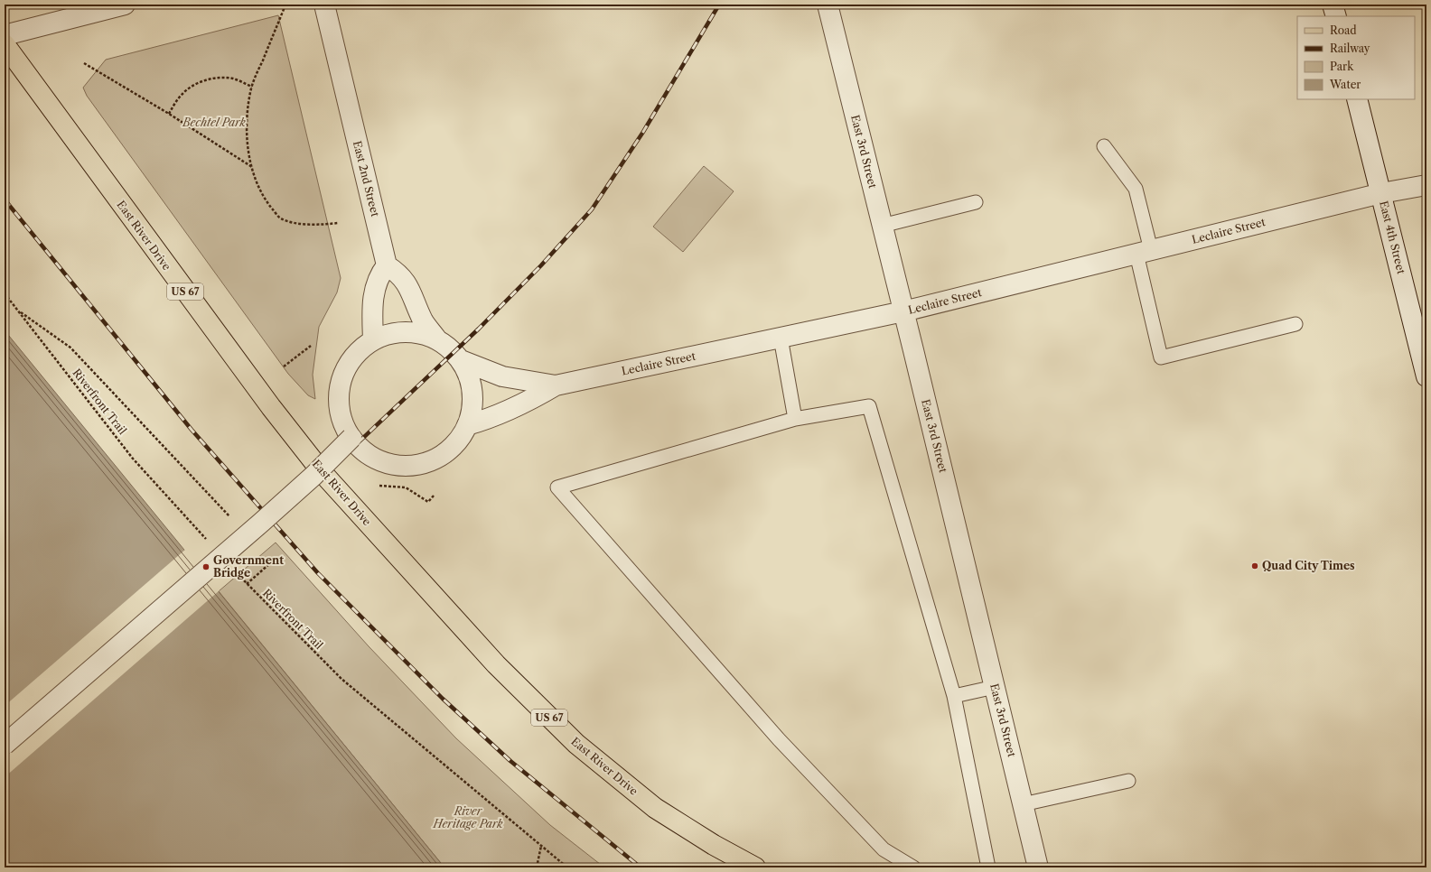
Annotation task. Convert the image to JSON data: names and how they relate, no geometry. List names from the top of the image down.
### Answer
{
  "streets": {
    "main road": ["East River Drive", "US 67"],
    "street": [
      "East 3rd Street",
      "East 2nd Street",
      "Leclaire Street",
      "East 4th Street"
    ],
    "path": ["Riverfront Trail"]
  },
  "crossings": [
    ["East 3rd Street", "Leclaire Street"],
    ["Leclaire Street", "East 4th Street"]
  ],
  "parks": ["Bechtel Park", "River Heritage Park"],
  "places": ["Quad City Times", "Government Bridge"],
  "legend": [
    "Road",
    "Railway",
    "Park",
    "Water"
  ]
}
